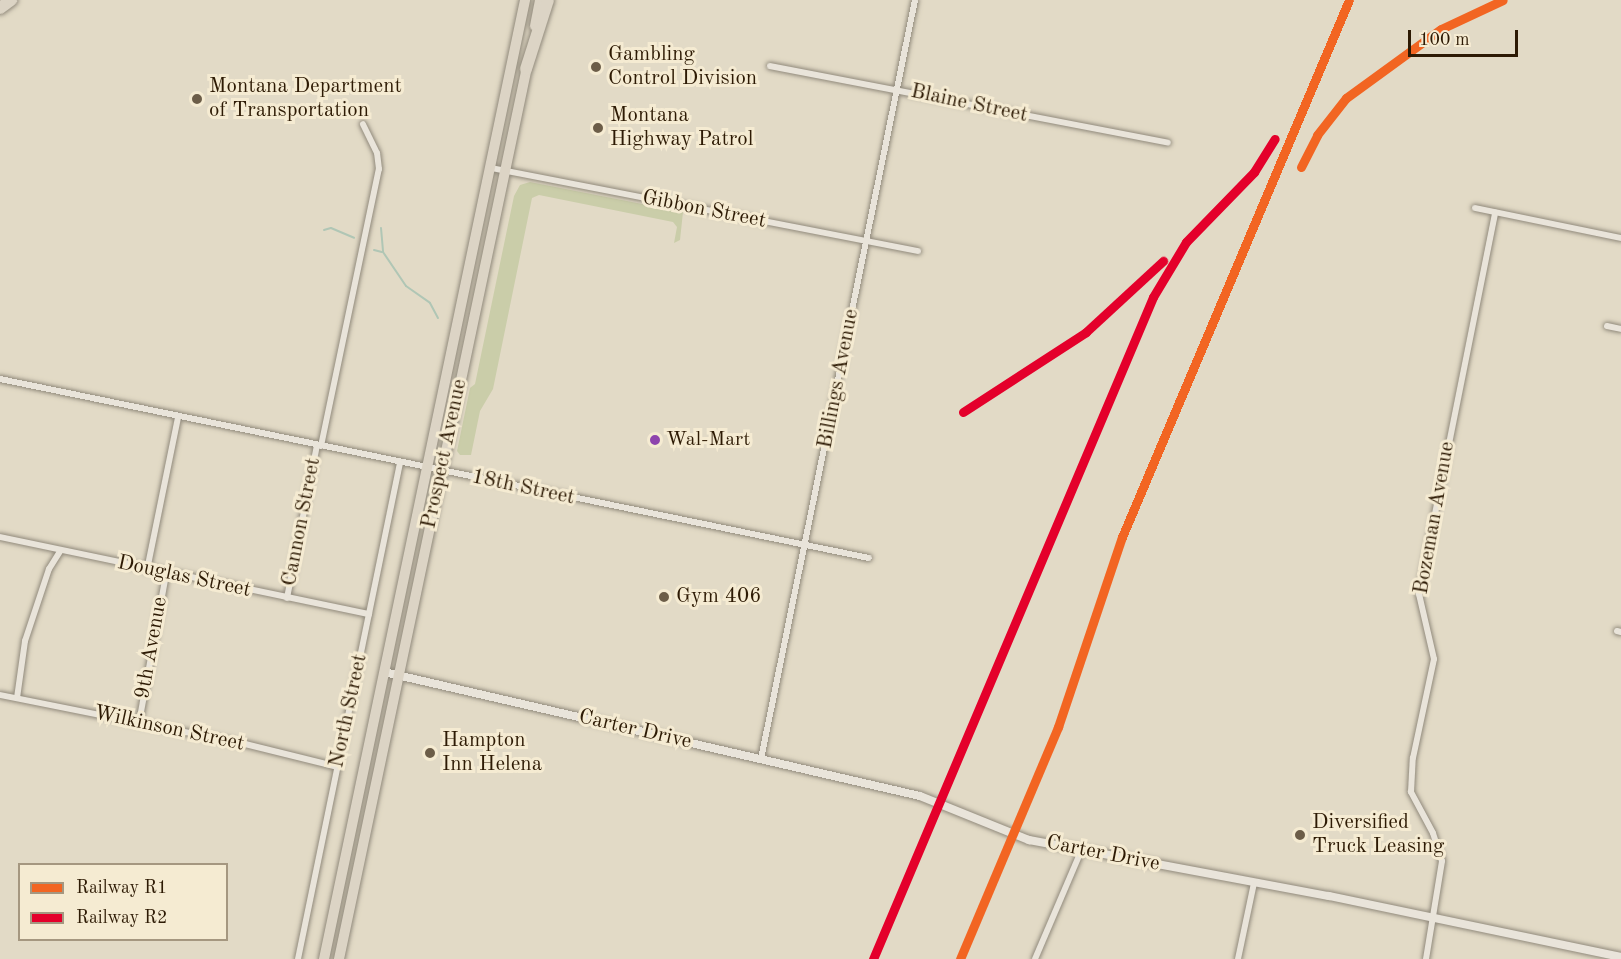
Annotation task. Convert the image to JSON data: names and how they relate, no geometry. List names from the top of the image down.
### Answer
{
  "streets": {
    "highway": ["Prospect Avenue"],
    "street": [
      "Blaine Street",
      "Gibbon Street",
      "Billings Avenue",
      "18th Street",
      "Bozeman Avenue",
      "Cannon Street",
      "Douglas Street",
      "9th Avenue",
      "North Street",
      "Wilkinson Street",
      "Carter Drive"
    ]
  },
  "crossings": [
    ["Blaine Street", "Billings Avenue"],
    ["Gibbon Street", "Billings Avenue"],
    ["Gibbon Street", "Prospect Avenue"],
    ["Billings Avenue", "18th Street"],
    ["Billings Avenue", "Carter Drive"],
    ["Prospect Avenue", "18th Street"],
    ["Prospect Avenue", "Carter Drive"],
    ["18th Street", "Cannon Street"],
    ["18th Street", "North Street"],
    ["Bozeman Avenue", "Carter Drive"],
    ["Cannon Street", "Douglas Street"],
    ["Douglas Street", "9th Avenue"],
    ["Douglas Street", "North Street"],
    ["9th Avenue", "Wilkinson Street"],
    ["North Street", "Wilkinson Street"]
  ],
  "places": [
    "Gambling Control Division",
    "Montana Department of Transportation",
    "Montana Highway Patrol",
    "Wal-Mart",
    "Gym 406",
    "Hampton Inn Helena",
    "Diversified Truck Leasing"
  ],
  "lines": ["rail line R1", "rail line R2"],
  "legend": ["Railway R1", "Railway R2"],
  "scale_bar": "100 m"
}
